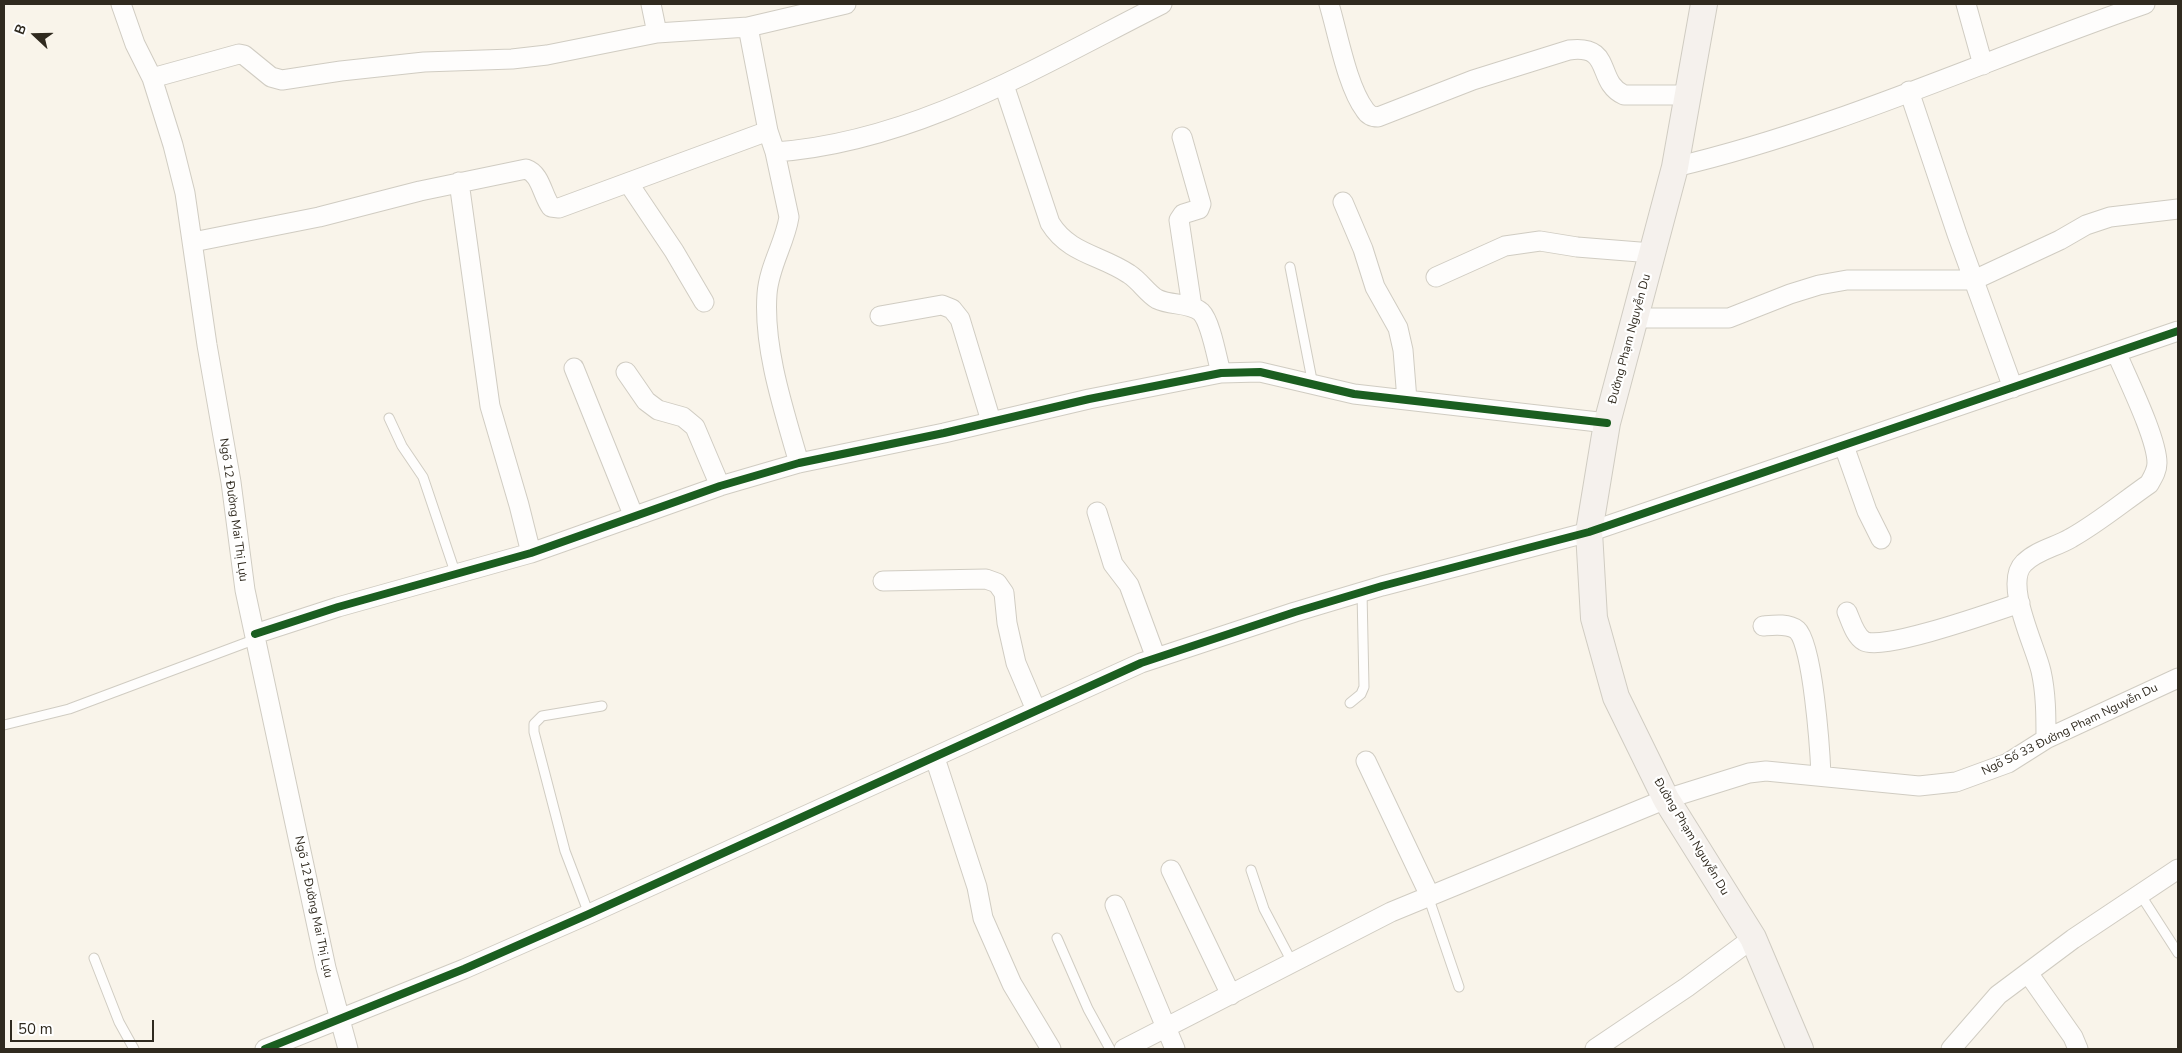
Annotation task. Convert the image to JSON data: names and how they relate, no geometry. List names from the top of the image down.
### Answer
{
  "streets": {
    "main road": ["Đường Phạm Nguyễn Du"],
    "street": ["Ngõ 12 Đường Mai Thị Lựu", "Ngõ Số 33 Đường Phạm Nguyễn Du"]
  },
  "crossings": [
    ["Đường Phạm Nguyễn Du", "Ngõ Số 33 Đường Phạm Nguyễn Du"]
  ],
  "scale_bar": "50 m",
  "north": "left"
}
